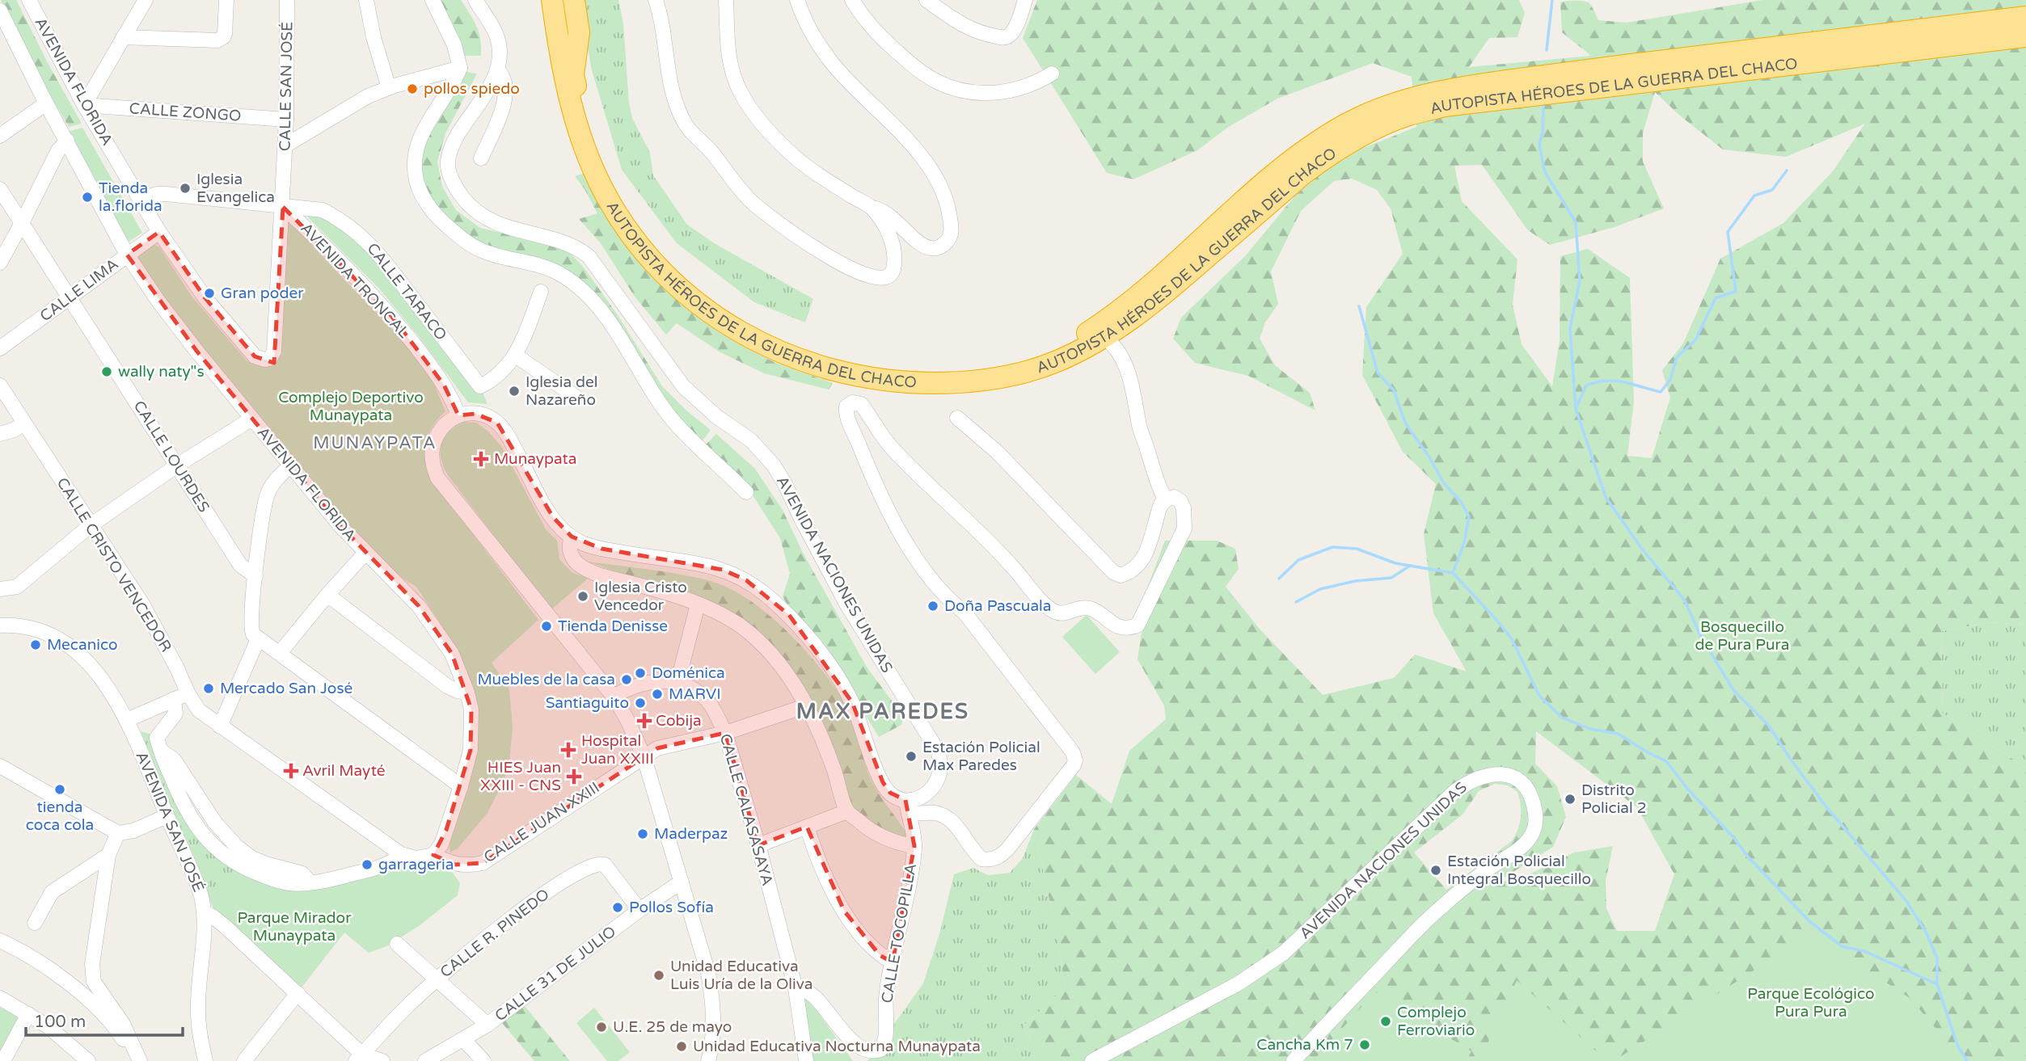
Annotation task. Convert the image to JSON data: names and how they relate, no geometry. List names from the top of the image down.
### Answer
{
  "streets": {
    "highway": ["AUTOPISTA HÉROES DE LA GUERRA DEL CHACO"],
    "street": [
      "AVENIDA FLORIDA",
      "CALLE SAN JOSÉ",
      "CALLE ZONGO",
      "AVENIDA TRONCAL",
      "CALLE LIMA",
      "CALLE TARACO",
      "CALLE LOURDES",
      "CALLE CRISTO VENCEDOR",
      "AVENIDA NACIONES UNIDAS",
      "CALLE CALASASAYA",
      "AVENIDA SAN JOSÉ",
      "CALLE JUAN XXIII",
      "CALLE R. PINEDO",
      "CALLE TOCOPILLA",
      "CALLE 31 DE JULIO"
    ]
  },
  "crossings": [
    ["AVENIDA FLORIDA", "CALLE SAN JOSÉ"],
    ["AVENIDA FLORIDA", "CALLE ZONGO"],
    ["AVENIDA FLORIDA", "CALLE LIMA"],
    ["AVENIDA FLORIDA", "CALLE JUAN XXIII"],
    ["CALLE SAN JOSÉ", "CALLE ZONGO"],
    ["CALLE SAN JOSÉ", "AVENIDA TRONCAL"],
    ["CALLE SAN JOSÉ", "CALLE TARACO"],
    ["AVENIDA TRONCAL", "CALLE TARACO"],
    ["CALLE LIMA", "CALLE LOURDES"],
    ["AVENIDA NACIONES UNIDAS", "CALLE TOCOPILLA"],
    ["CALLE CALASASAYA", "CALLE JUAN XXIII"],
    ["CALLE CALASASAYA", "CALLE TOCOPILLA"],
    ["CALLE R. PINEDO", "CALLE 31 DE JULIO"]
  ],
  "districts": ["MUNAYPATA", "MAX PAREDES"],
  "parks": [
    "Complejo Deportivo Munaypata",
    "Bosquecillo de Pura Pura",
    "Parque Mirador Munaypata",
    "Parque Ecológico Pura Pura"
  ],
  "places": {
    "other": [
      "pollos spiedo",
      "Iglesia Evangelica",
      "Tienda la.florida",
      "Gran poder",
      "wally naty\"s",
      "Iglesia del Nazareño",
      "Iglesia Cristo Vencedor",
      "Doña Pascuala",
      "Tienda Denisse",
      "Mecanico",
      "Doménica",
      "Muebles de la casa",
      "Mercado San José",
      "MARVI",
      "Santiaguito",
      "Estación Policial Max Paredes",
      "tienda coca cola",
      "Distrito Policial 2",
      "Maderpaz",
      "garrageria",
      "Estación Policial Integral Bosquecillo",
      "Pollos Sofía",
      "Unidad Educativa Luis Uría de la Oliva",
      "Complejo Ferroviario",
      "U.E. 25 de mayo",
      "Cancha Km 7",
      "Unidad Educativa Nocturna Munaypata"
    ],
    "health": [
      "Munaypata",
      "Cobija",
      "Hospital Juan XXIII",
      "Avril Mayté",
      "HIES Juan XXIII - CNS"
    ]
  },
  "scale_bar": "100 m"
}
